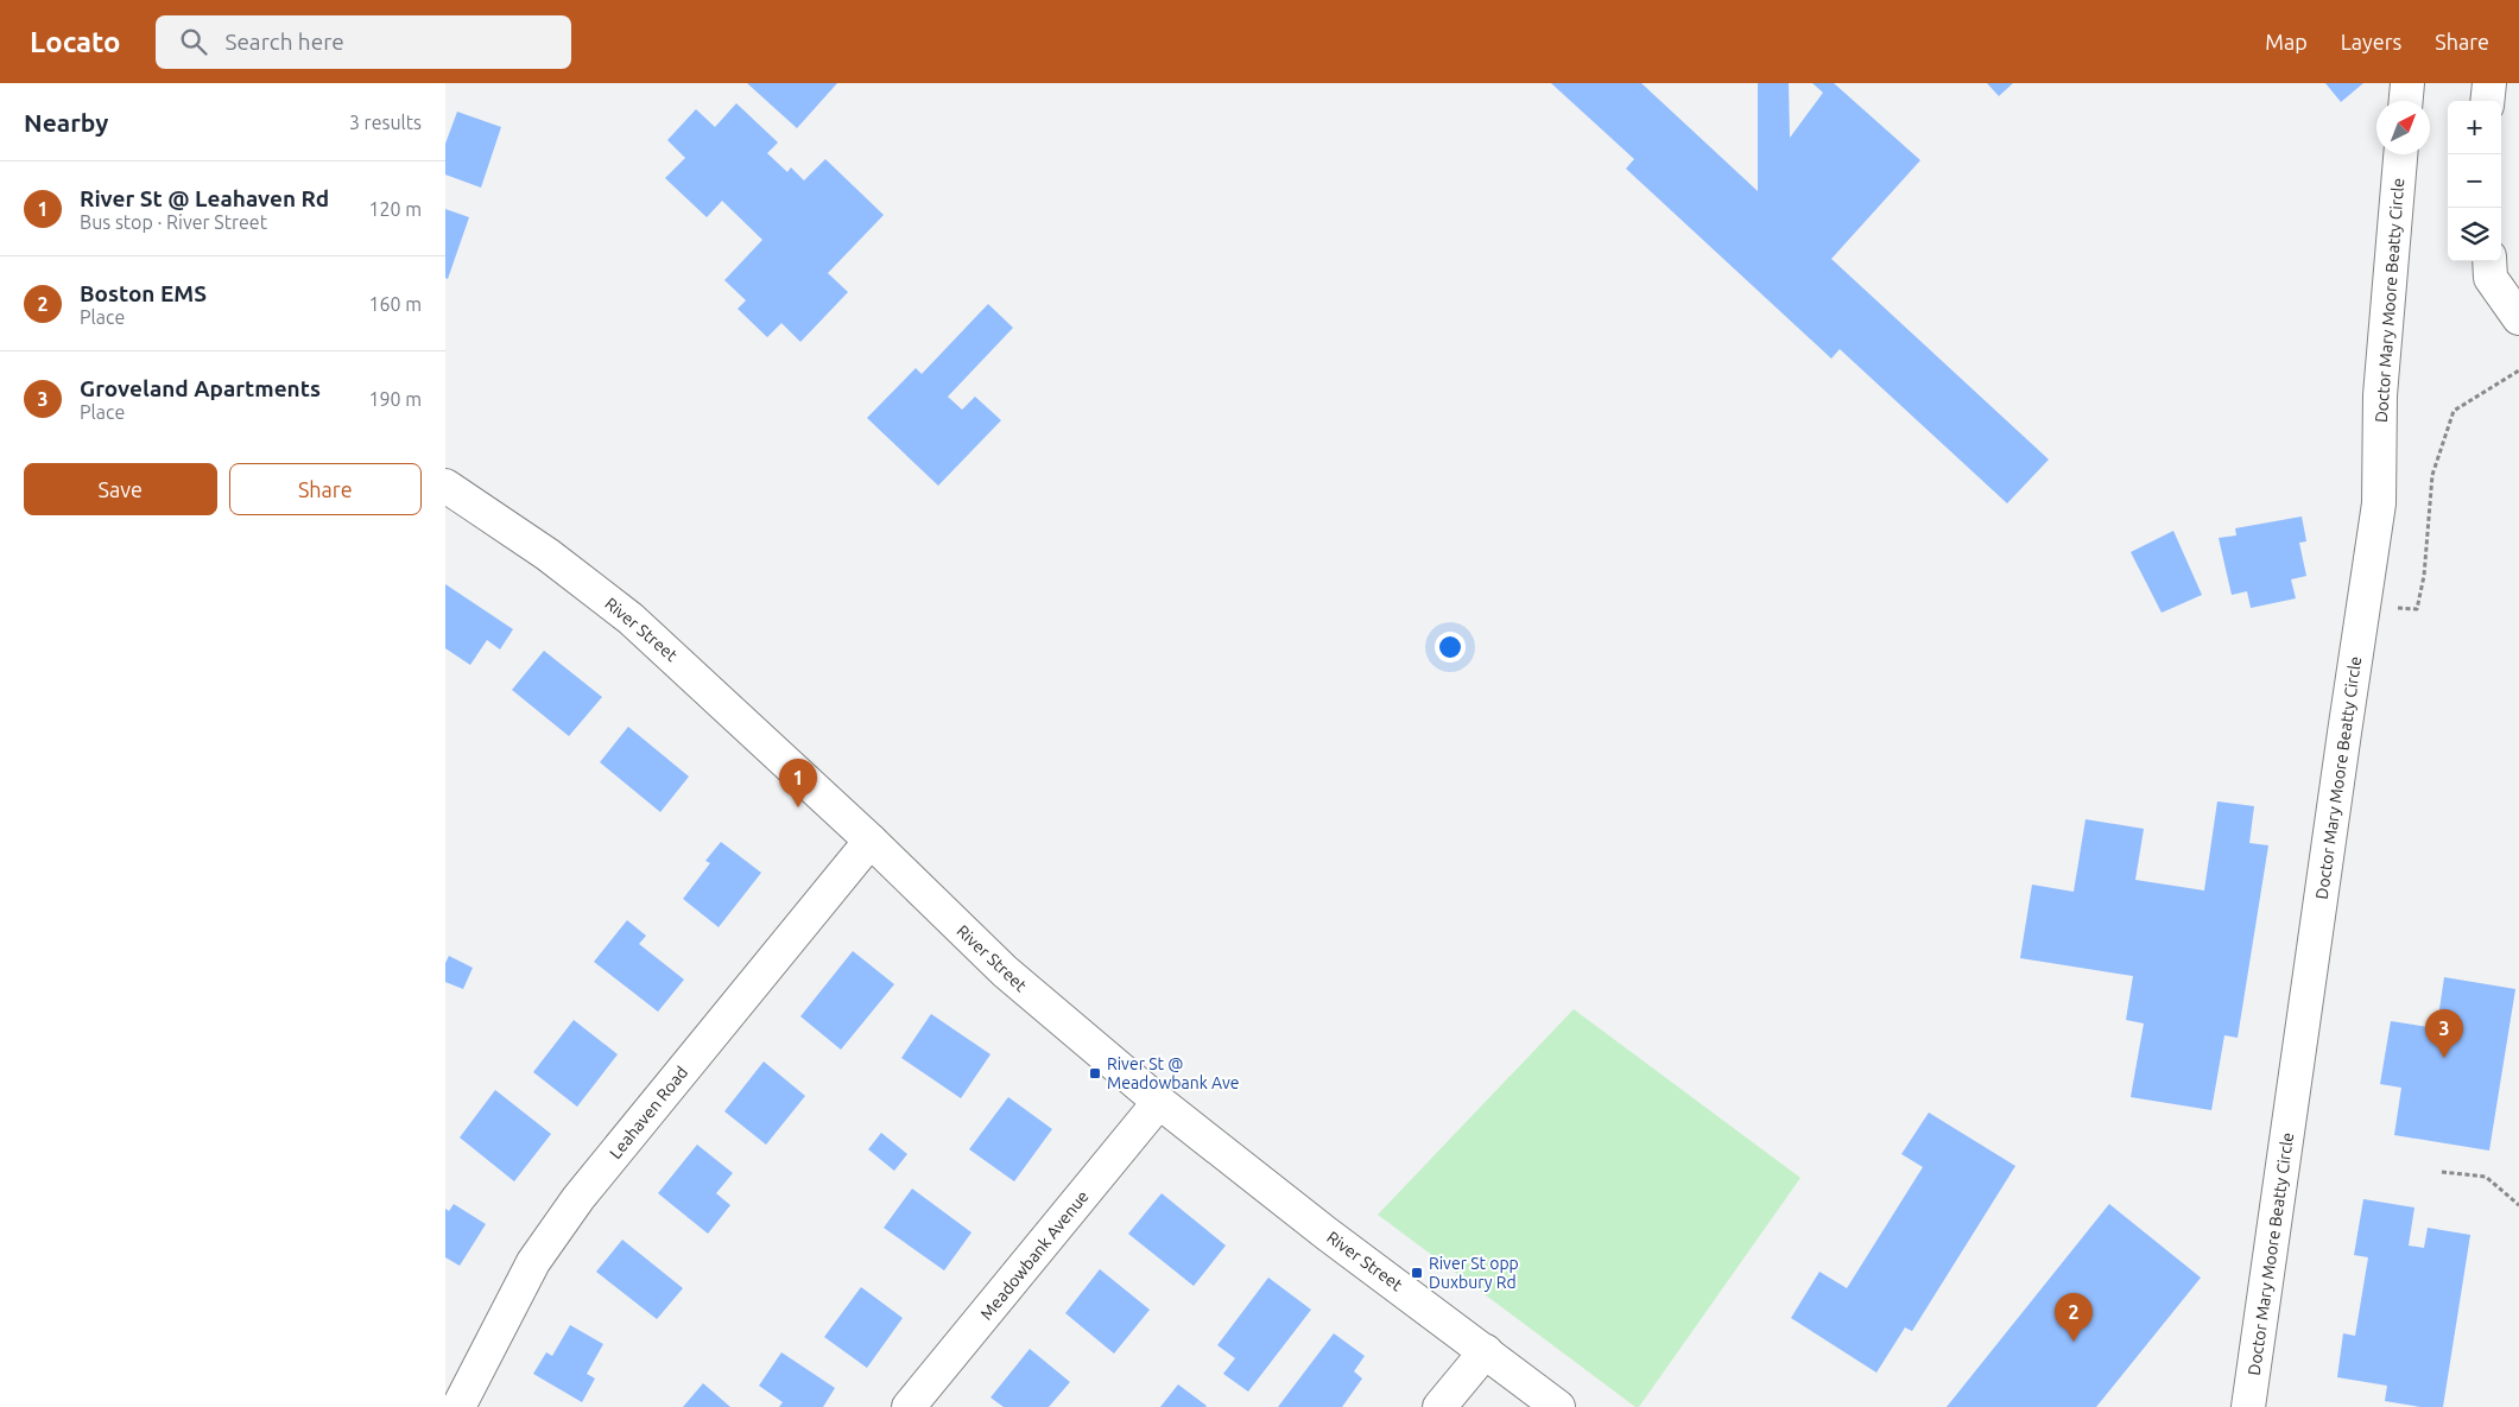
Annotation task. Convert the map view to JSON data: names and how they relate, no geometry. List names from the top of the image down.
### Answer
{
  "streets": {
    "street": [
      "Doctor Mary Moore Beatty Circle",
      "River Street",
      "Leahaven Road",
      "Meadowbank Avenue"
    ]
  },
  "crossings": [
    ["River Street", "Leahaven Road"],
    ["River Street", "Meadowbank Avenue"]
  ],
  "places": {
    "transit": ["River St @ Meadowbank Ave", "River St opp Duxbury Rd"]
  },
  "north": "top right",
  "page": {
    "header": "Locato",
    "search": "Search here",
    "nav": ["Map", "Layers", "Share"],
    "heading": ["Nearby", "3 results"],
    "map_buttons": ["+", "−"],
    "list": [
      {
        "mark": "1",
        "name": "River St @ Leahaven Rd",
        "note": "Bus stop · River Street",
        "value": "120 m"
      },
      {
        "mark": "2",
        "name": "Boston EMS",
        "note": "Place",
        "value": "160 m"
      },
      {
        "mark": "3",
        "name": "Groveland Apartments",
        "note": "Place",
        "value": "190 m"
      }
    ],
    "buttons": ["Save", "Share"],
    "pins": ["1", "3", "2"]
  }
}
